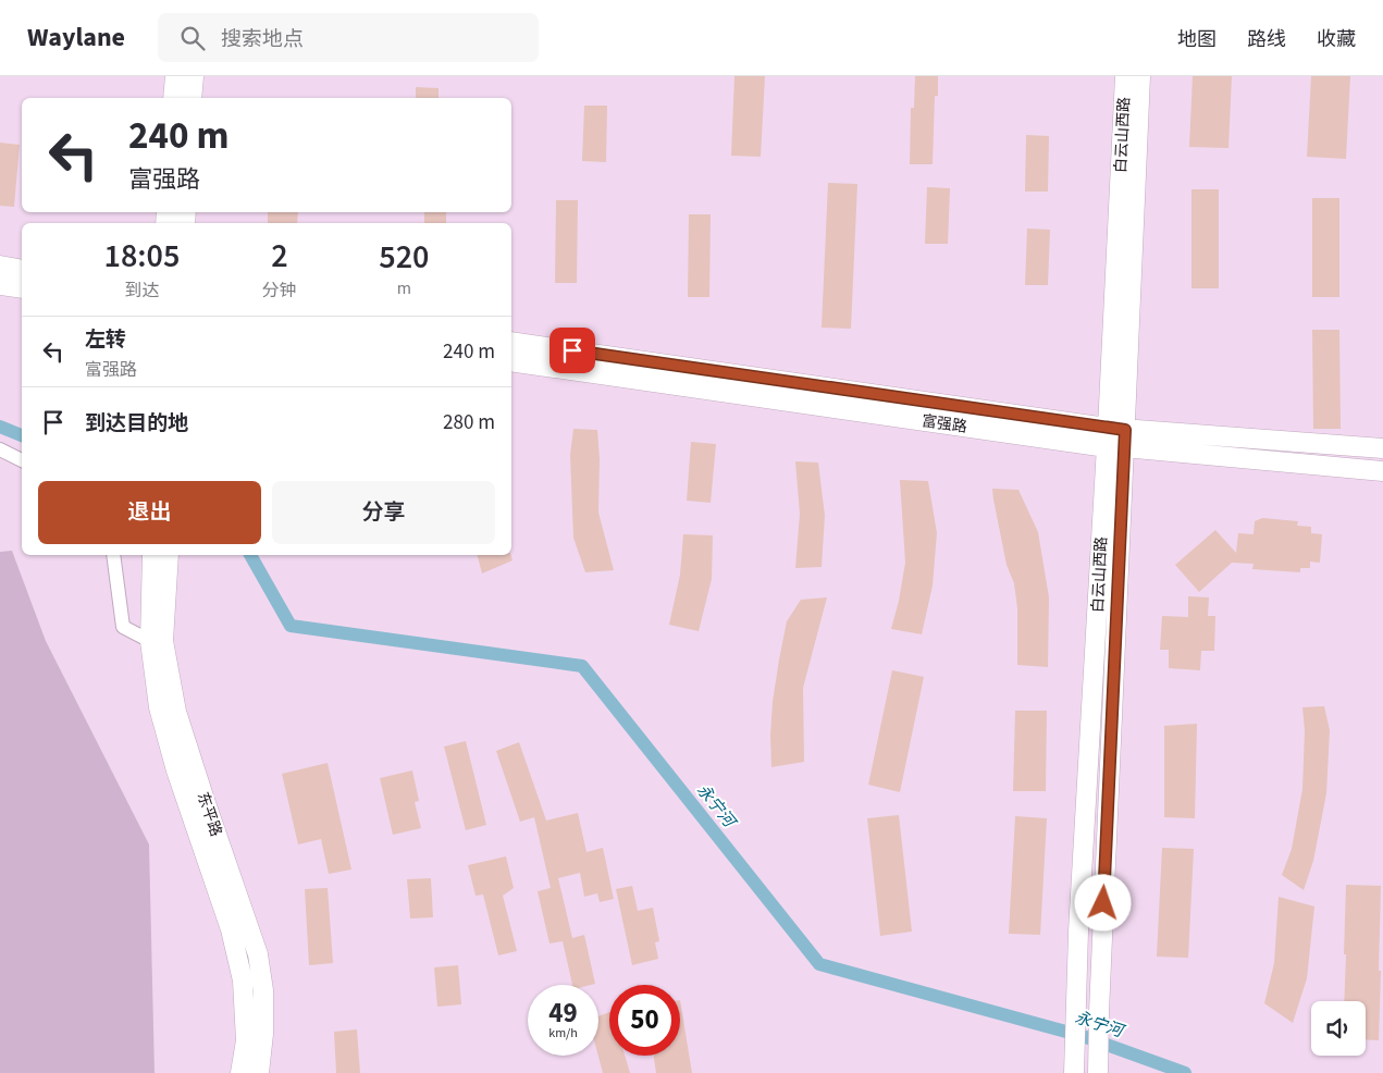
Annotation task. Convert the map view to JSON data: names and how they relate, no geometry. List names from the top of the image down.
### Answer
{
  "streets": {
    "main road": ["白云山西路", "富强路", "东平路"]
  },
  "crossings": [
    ["白云山西路", "富强路"]
  ],
  "water": ["永宁河"],
  "page": {
    "header": "Waylane",
    "search": "搜索地点",
    "nav": ["地图", "路线", "收藏"],
    "turn": ["240 m", "富强路"],
    "eta": [
      "18:05",
      "到达",
      "2",
      "分钟",
      "520",
      "m"
    ],
    "list": [
      {
        "name": "左转",
        "note": "富强路",
        "value": "240 m"
      },
      {
        "name": "到达目的地",
        "value": "280 m"
      }
    ],
    "buttons": ["退出", "分享"],
    "speed": "49 km/h",
    "limit": "50"
  }
}
